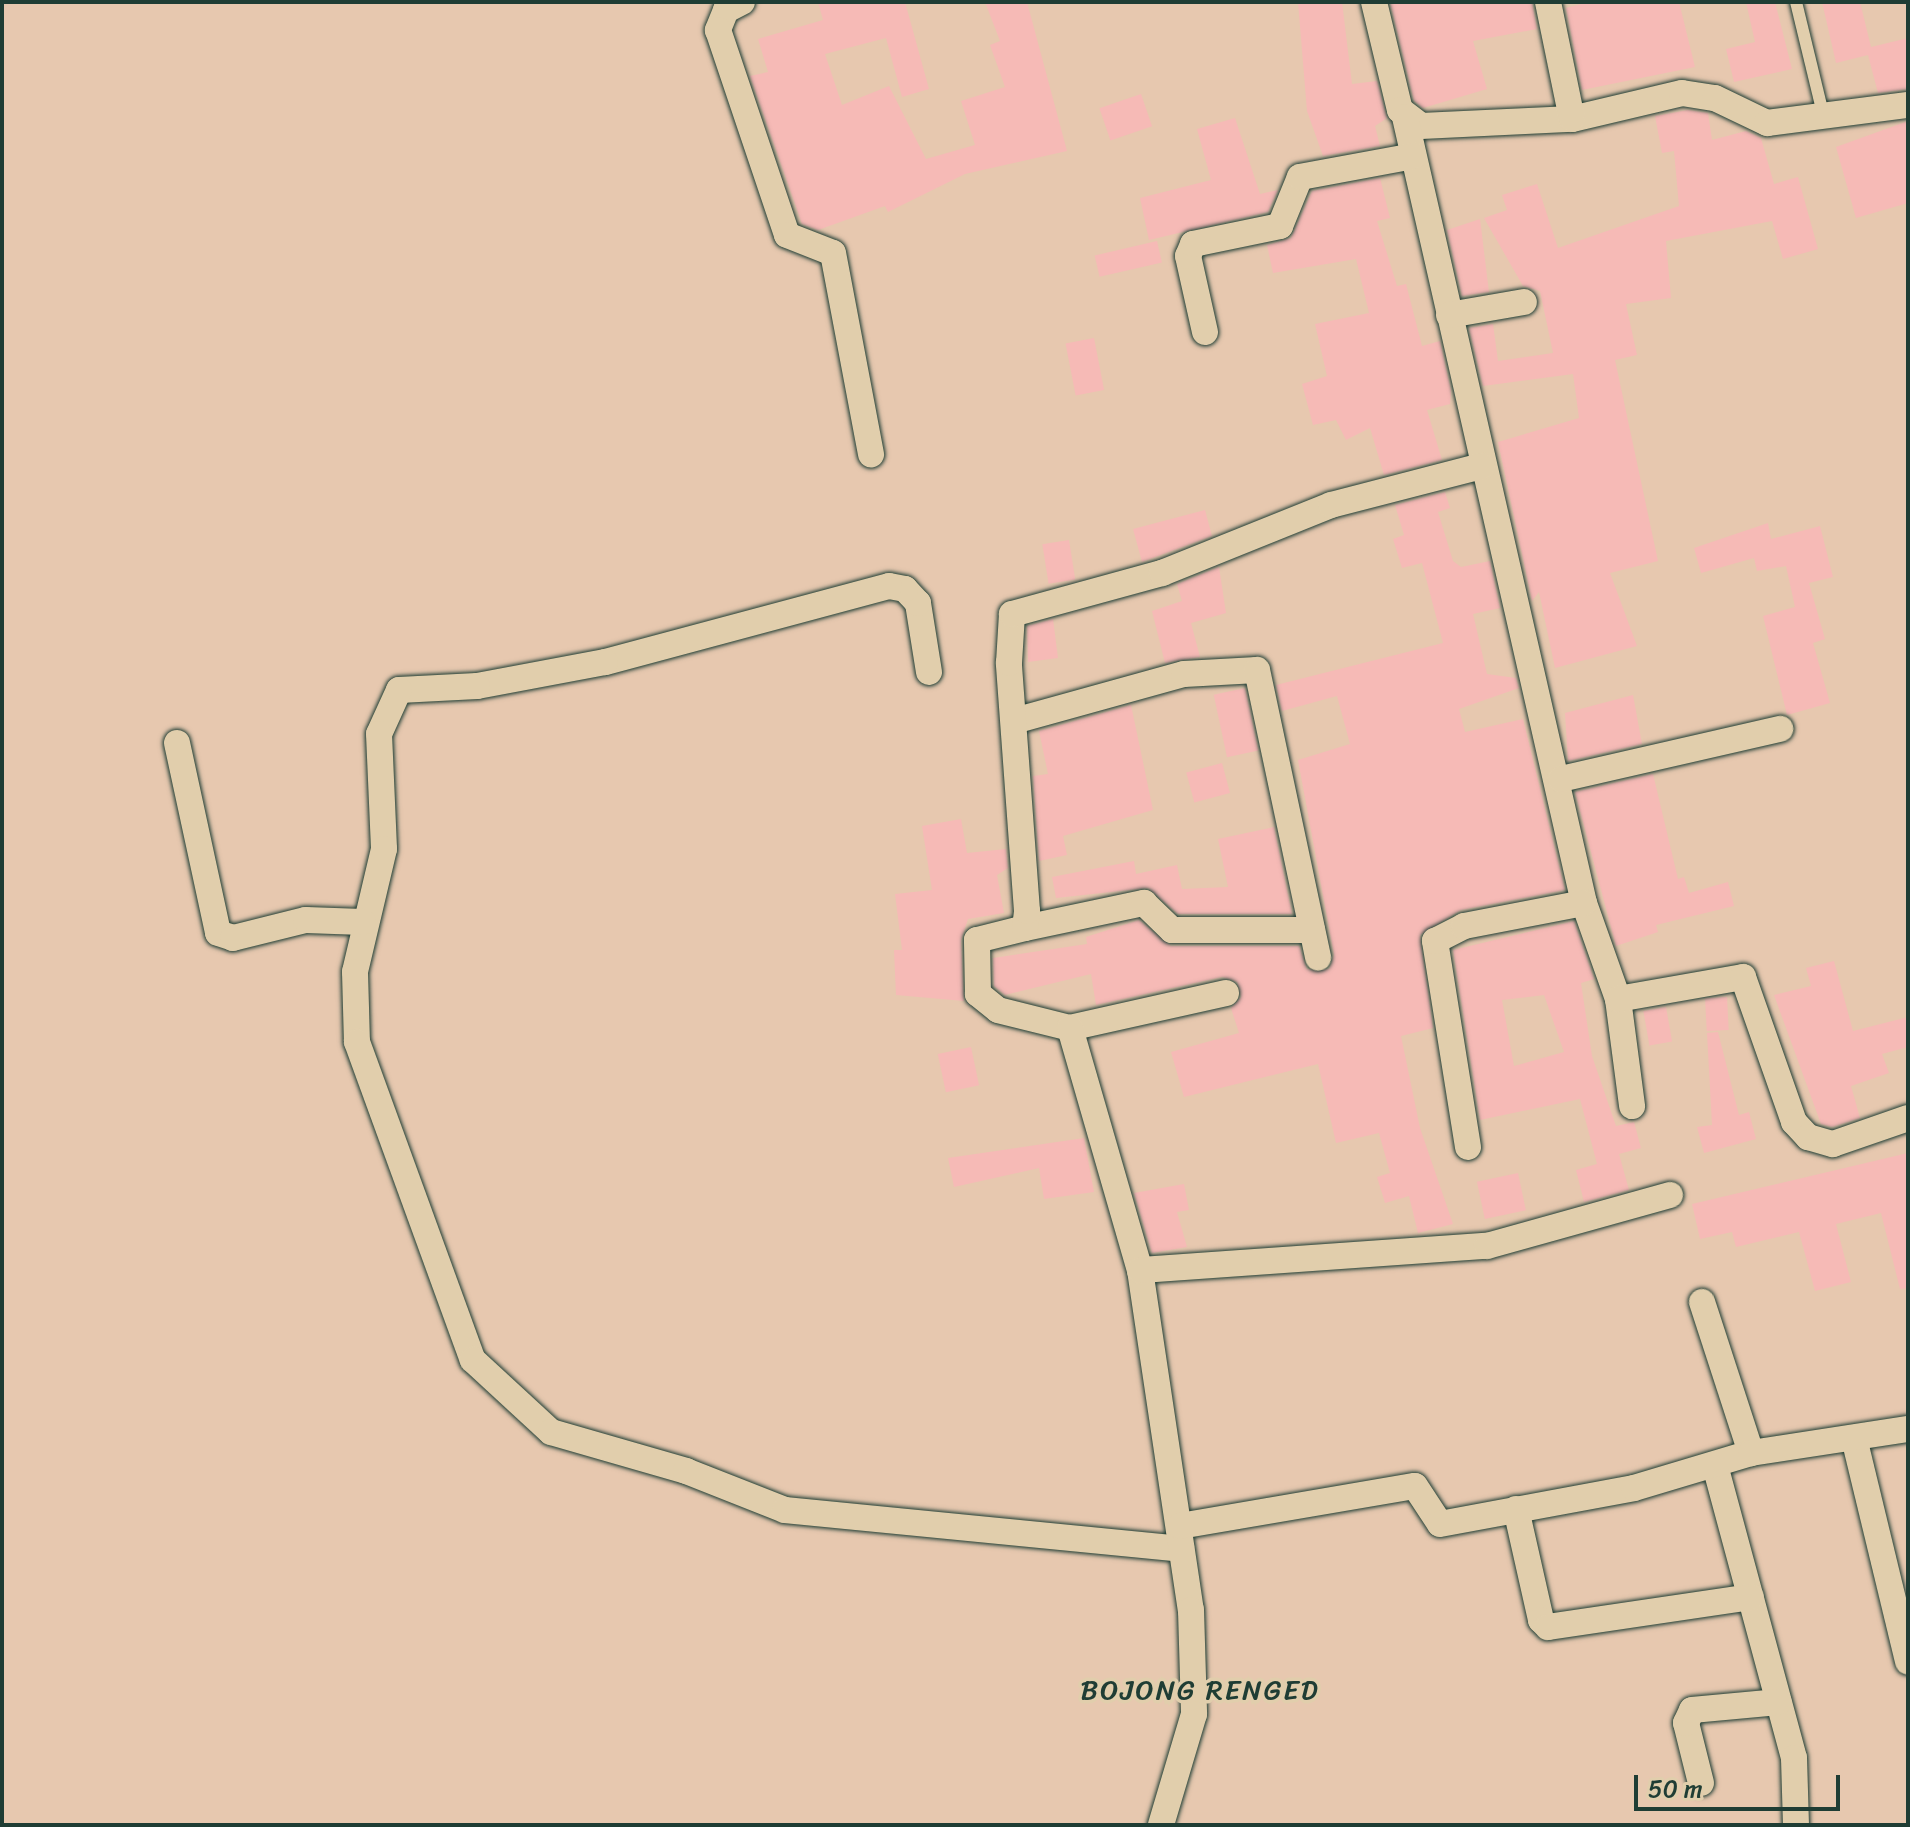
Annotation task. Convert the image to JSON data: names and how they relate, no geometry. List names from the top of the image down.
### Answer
{
  "districts": ["BOJONG RENGED"],
  "scale_bar": "50 m"
}
